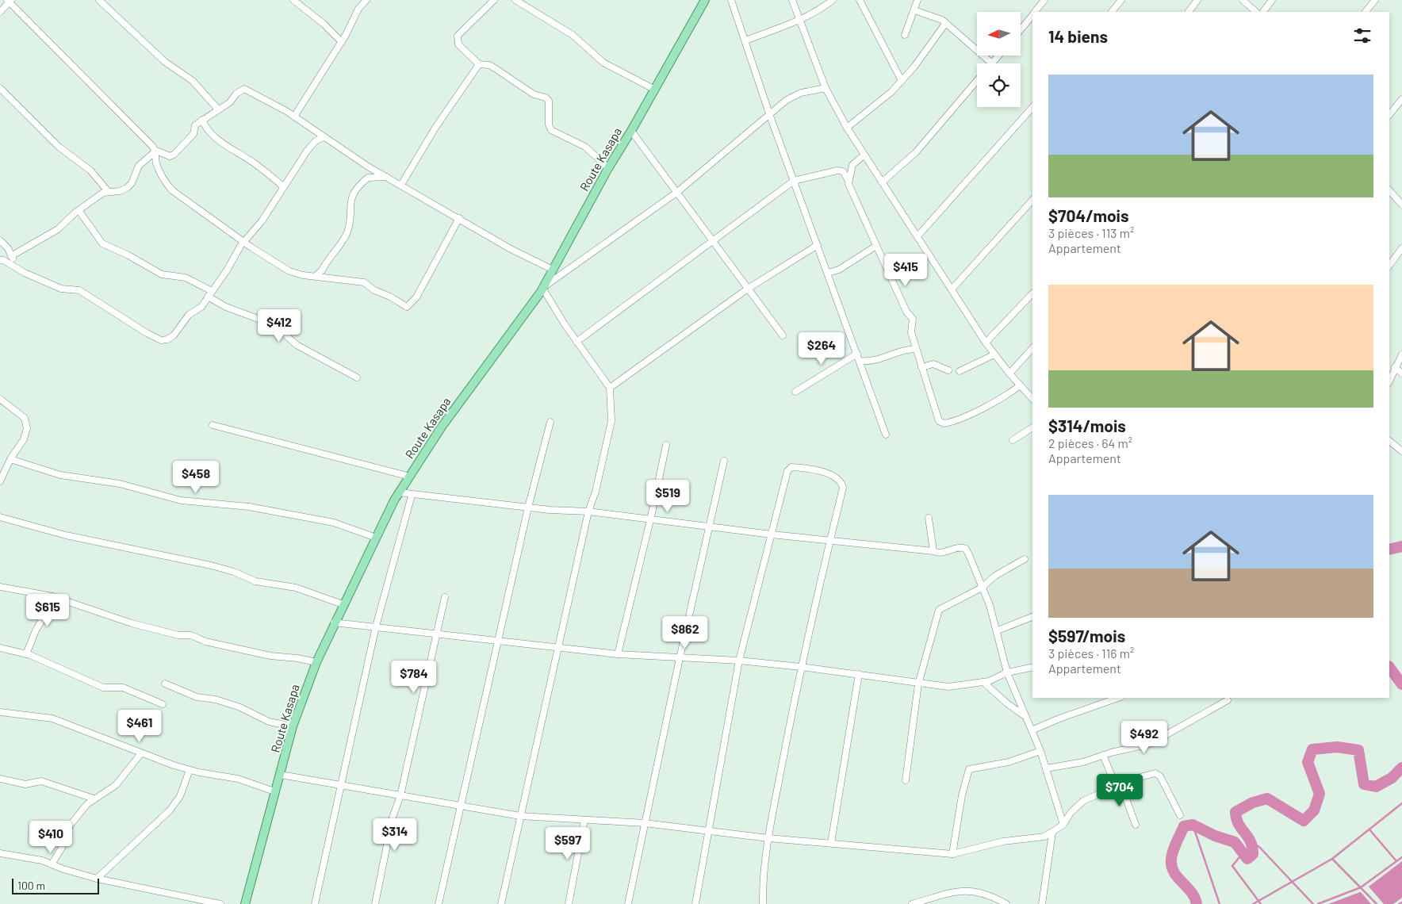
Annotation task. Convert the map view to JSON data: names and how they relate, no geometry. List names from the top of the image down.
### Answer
{
  "streets": {
    "main road": ["Route Kasapa"]
  },
  "scale_bar": "100 m",
  "north": "left",
  "page": {
    "heading": "14 biens",
    "list": [
      {
        "name": "$704/mois",
        "note": "3 pièces · 113 m² · Appartement"
      },
      {
        "name": "$314/mois",
        "note": "2 pièces · 64 m² · Appartement"
      },
      {
        "name": "$597/mois",
        "note": "3 pièces · 116 m² · Appartement"
      }
    ],
    "price": [
      "$415",
      "$412",
      "$264",
      "$458",
      "$519",
      "$615",
      "$862",
      "$784",
      "$461",
      "$492",
      "$704",
      "$314",
      "$410",
      "$597"
    ],
    "scale": "100 m"
  }
}
